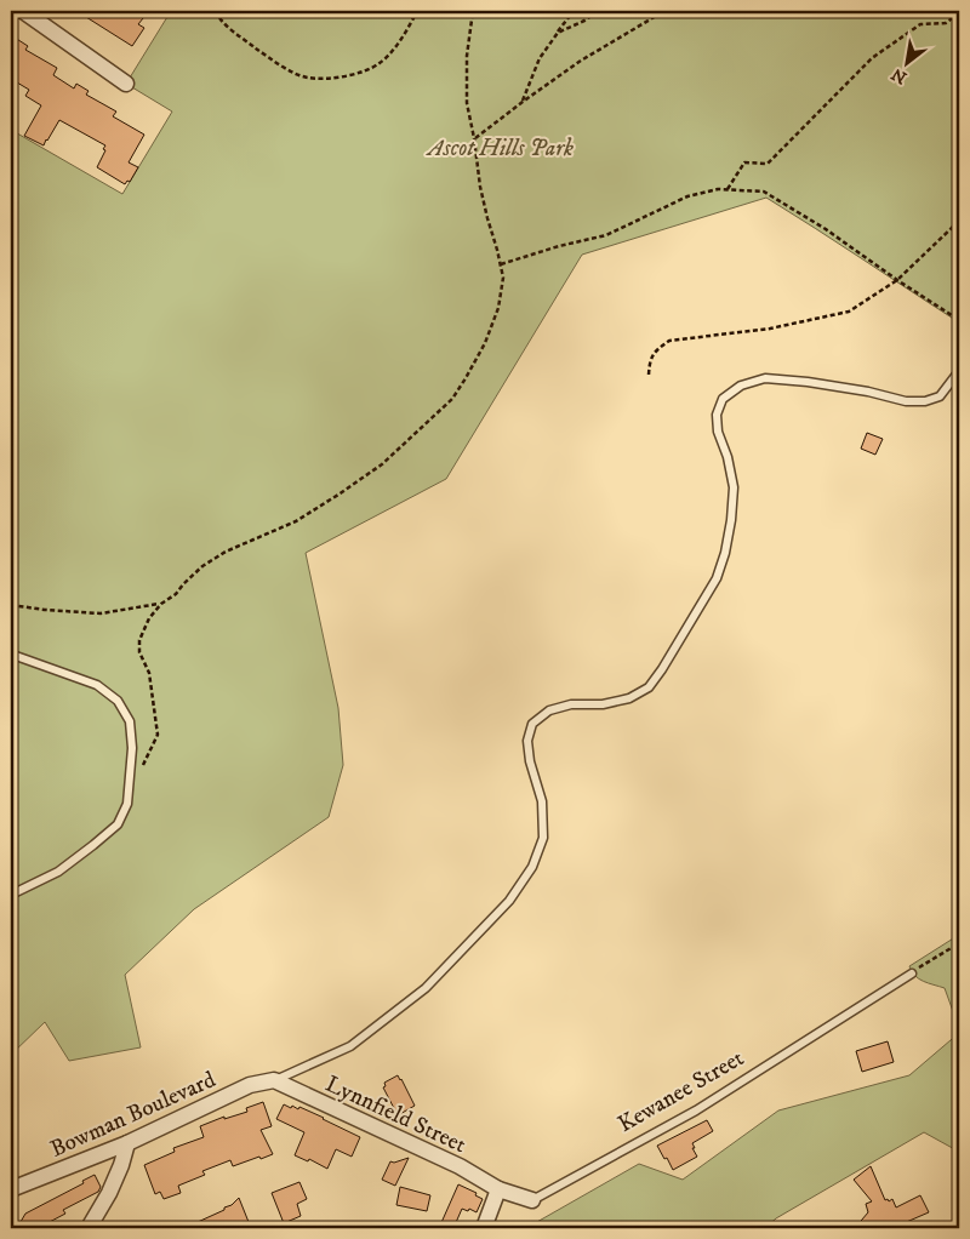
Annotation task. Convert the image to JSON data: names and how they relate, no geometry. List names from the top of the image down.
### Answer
{
  "streets": {
    "street": ["Kewanee Street", "Bowman Boulevard", "Lynnfield Street"]
  },
  "crossings": [
    ["Kewanee Street", "Lynnfield Street"],
    ["Bowman Boulevard", "Lynnfield Street"]
  ],
  "parks": ["Ascot Hills Park"],
  "north": "bottom left"
}
